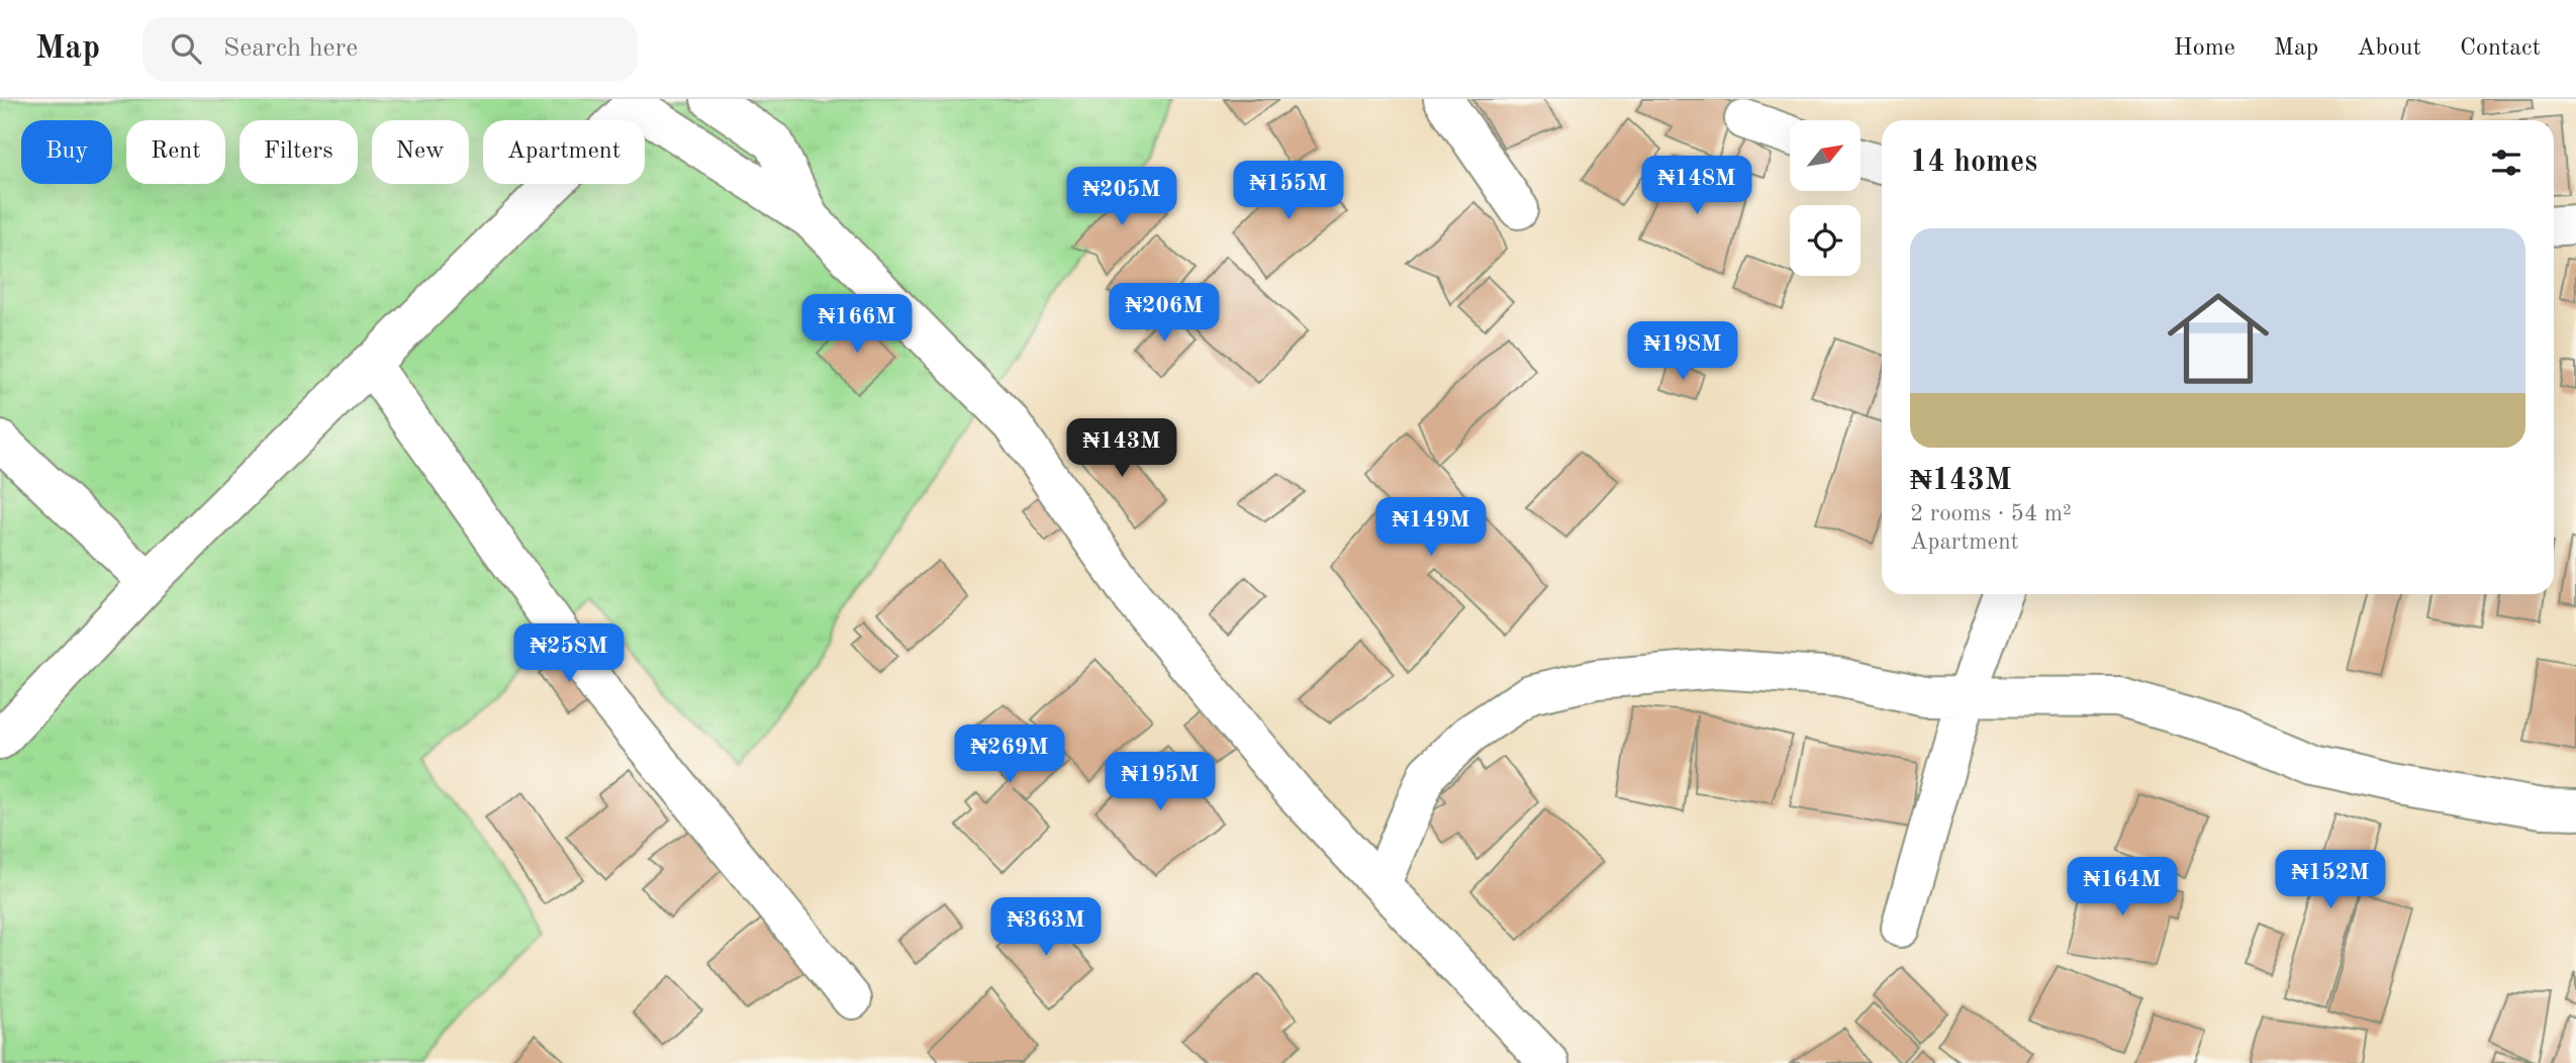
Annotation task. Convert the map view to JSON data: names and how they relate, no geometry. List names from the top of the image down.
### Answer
{
  "north": "top right",
  "page": {
    "header": "Map",
    "search": "Search here",
    "nav": [
      "Home",
      "Map",
      "About",
      "Contact"
    ],
    "chip": [
      "Buy",
      "Rent",
      "Filters",
      "New",
      "Apartment"
    ],
    "heading": "14 homes",
    "price": [
      "₦148M",
      "₦155M",
      "₦205M",
      "₦206M",
      "₦166M",
      "₦198M",
      "₦143M",
      "₦149M",
      "₦258M",
      "₦269M",
      "₦195M",
      "₦152M",
      "₦164M",
      "₦363M"
    ],
    "list": [
      {
        "name": "₦143M",
        "note": "2 rooms · 54 m² · Apartment"
      }
    ]
  }
}
